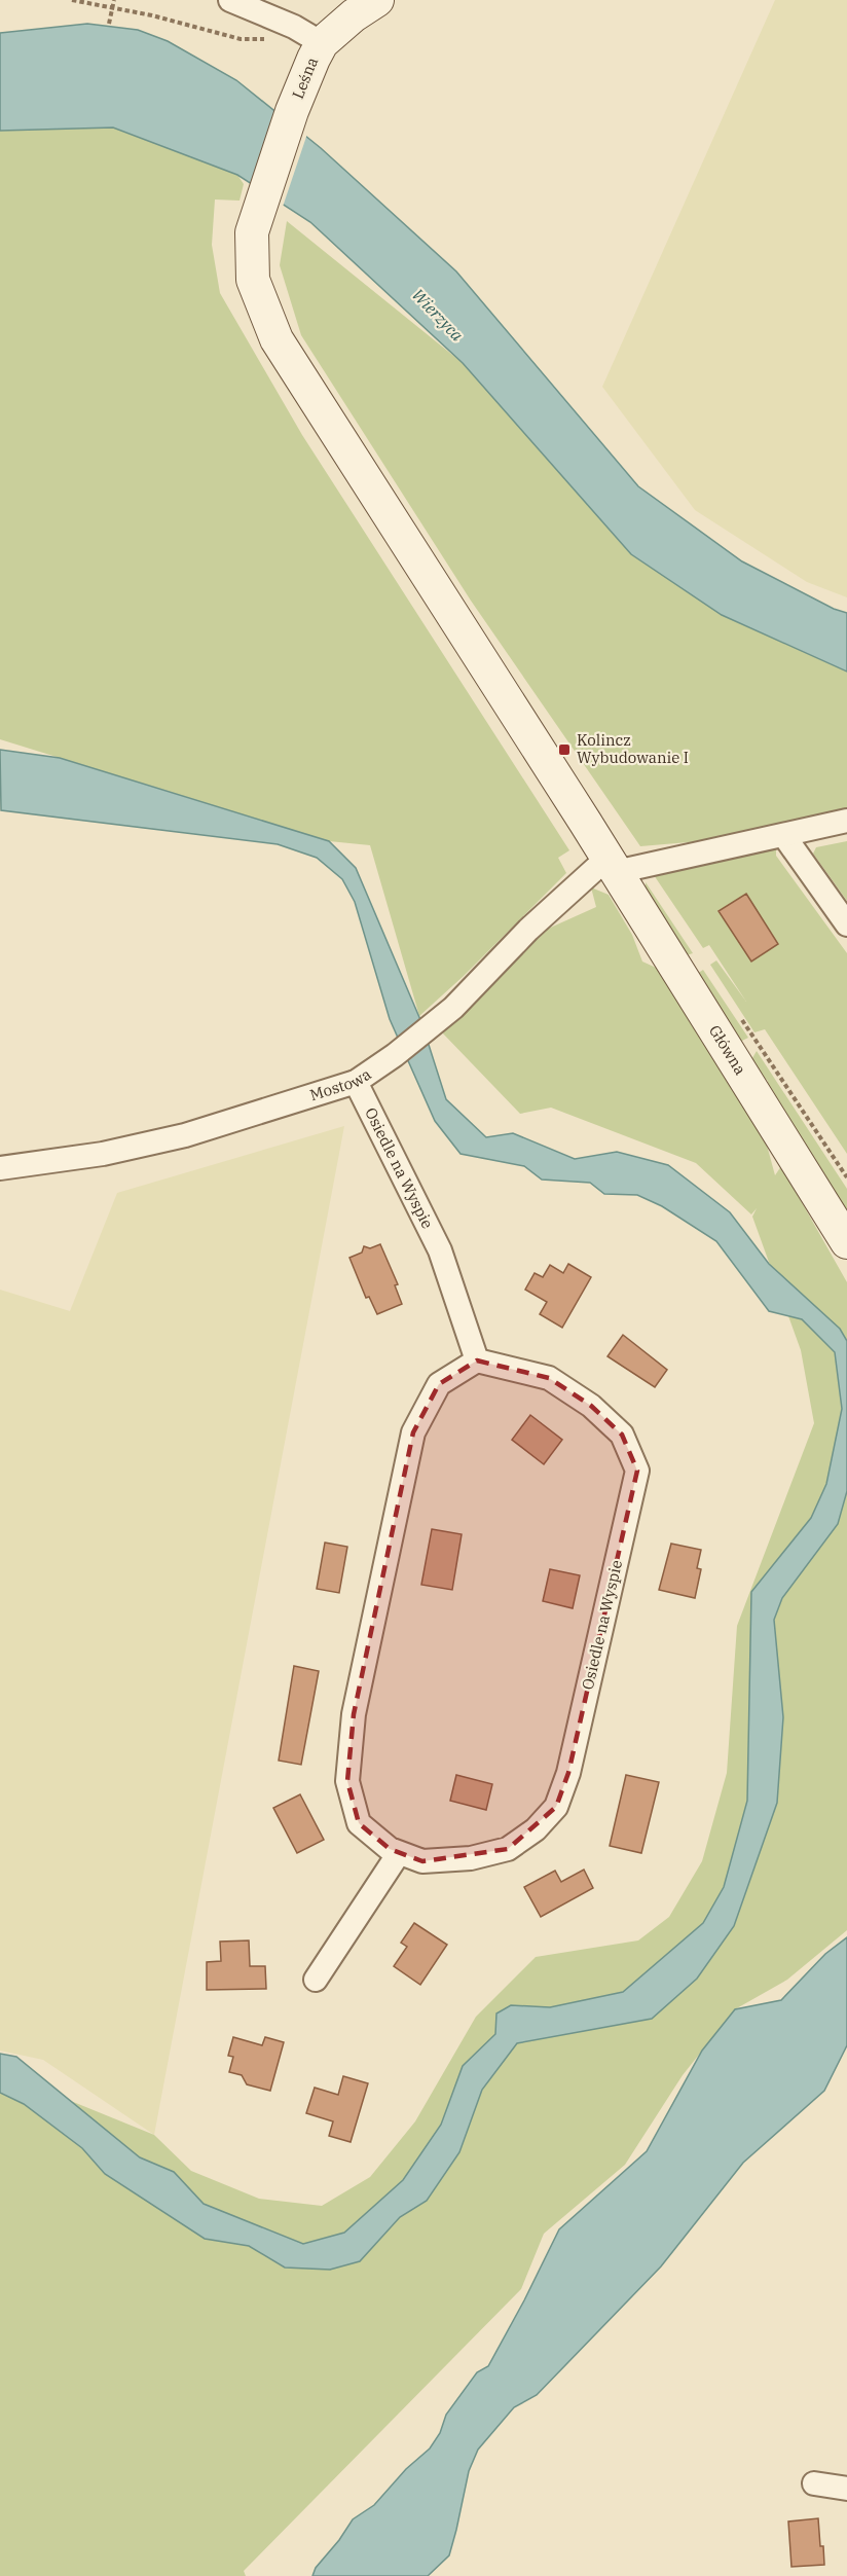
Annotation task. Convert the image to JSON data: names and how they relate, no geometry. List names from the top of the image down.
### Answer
{
  "streets": {
    "street": [
      "Leśna",
      "Główna",
      "Mostowa",
      "Osiedle na Wyspie"
    ]
  },
  "crossings": [
    ["Leśna", "Główna"],
    ["Główna", "Mostowa"],
    ["Mostowa", "Osiedle na Wyspie"]
  ],
  "water": ["Wierzyca"],
  "places": {
    "transit": ["Kolincz Wybudowanie I"]
  }
}
